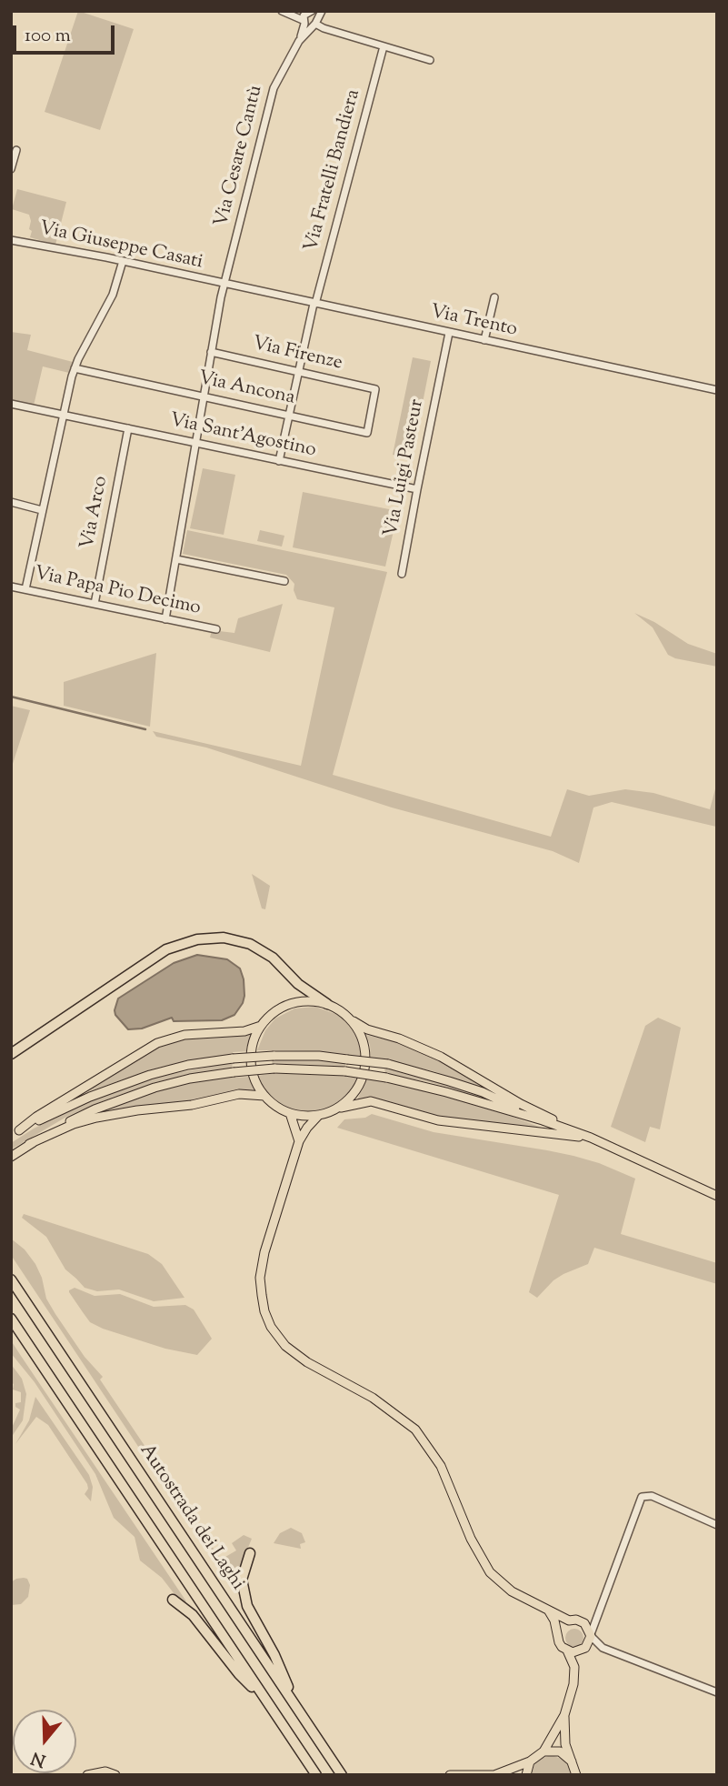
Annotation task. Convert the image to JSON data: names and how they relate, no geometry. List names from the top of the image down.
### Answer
{
  "streets": {
    "highway": ["Autostrada dei Laghi"],
    "street": [
      "Via Cesare Cantù",
      "Via Fratelli Bandiera",
      "Via Giuseppe Casati",
      "Via Trento",
      "Via Firenze",
      "Via Ancona",
      "Via Sant'Agostino",
      "Via Luigi Pasteur",
      "Via Arco",
      "Via Papa Pio Decimo"
    ]
  },
  "crossings": [
    ["Via Cesare Cantù", "Via Giuseppe Casati"],
    ["Via Cesare Cantù", "Via Trento"],
    ["Via Cesare Cantù", "Via Firenze"],
    ["Via Cesare Cantù", "Via Ancona"],
    ["Via Cesare Cantù", "Via Sant'Agostino"],
    ["Via Cesare Cantù", "Via Papa Pio Decimo"],
    ["Via Fratelli Bandiera", "Via Trento"],
    ["Via Fratelli Bandiera", "Via Firenze"],
    ["Via Fratelli Bandiera", "Via Ancona"],
    ["Via Fratelli Bandiera", "Via Sant'Agostino"],
    ["Via Giuseppe Casati", "Via Trento"],
    ["Via Trento", "Via Luigi Pasteur"],
    ["Via Firenze", "Via Ancona"],
    ["Via Sant'Agostino", "Via Luigi Pasteur"],
    ["Via Sant'Agostino", "Via Arco"],
    ["Via Arco", "Via Papa Pio Decimo"]
  ],
  "scale_bar": "100 m",
  "north": "bottom"
}
